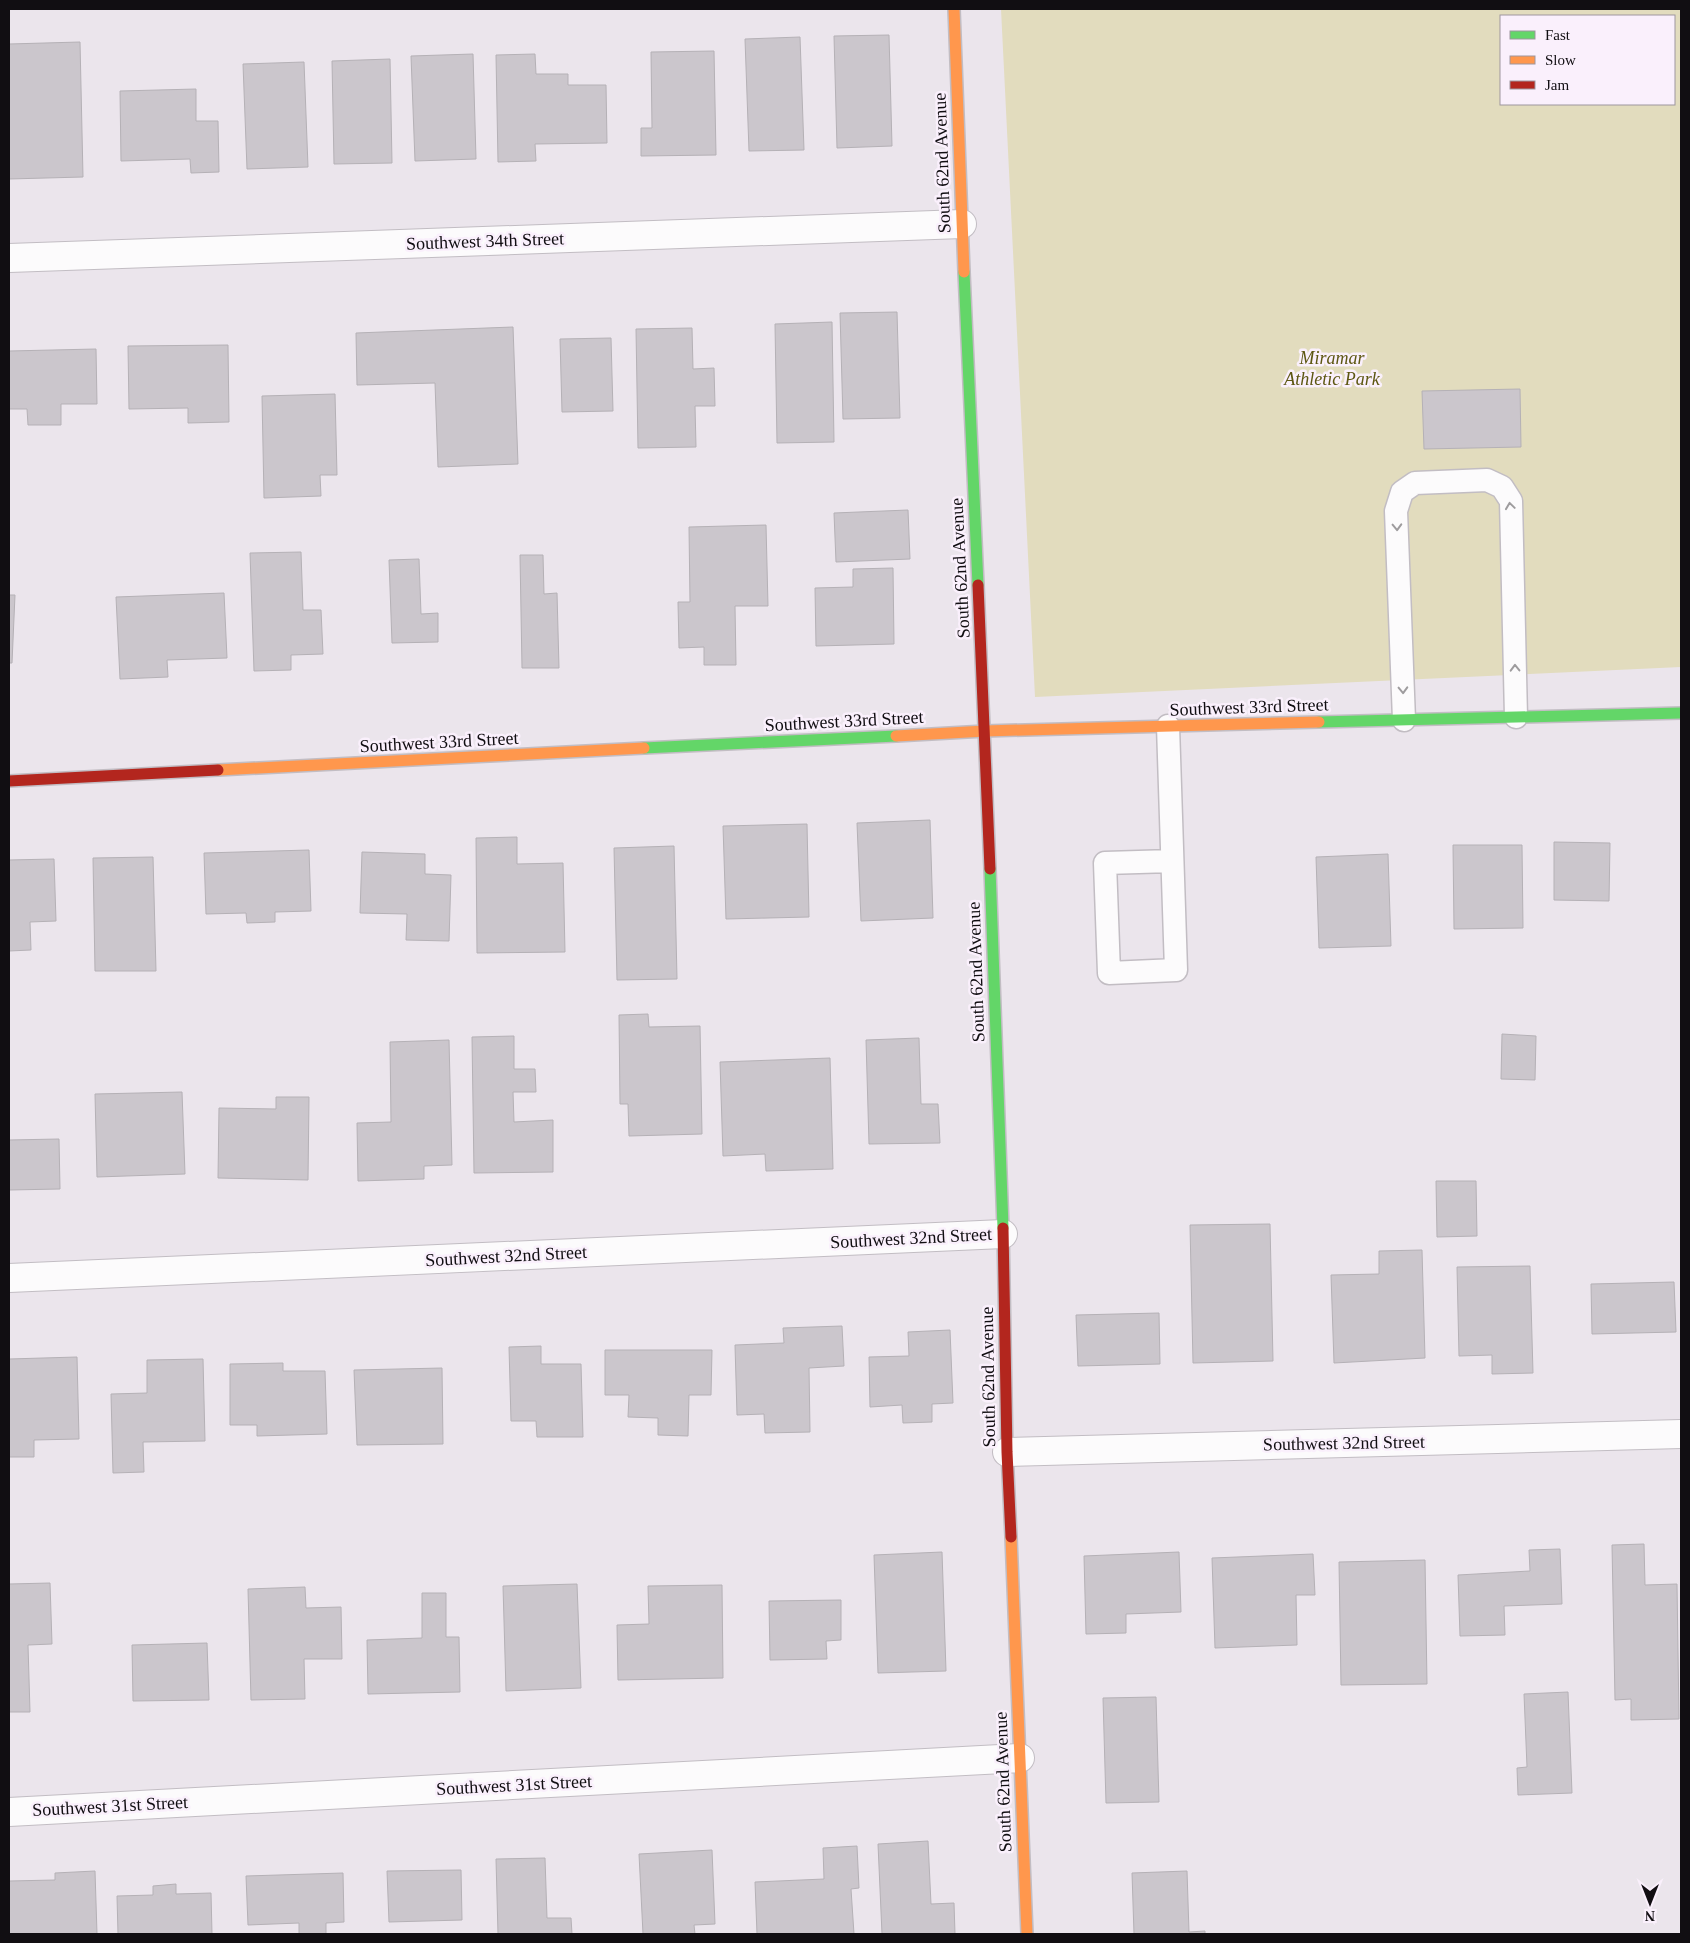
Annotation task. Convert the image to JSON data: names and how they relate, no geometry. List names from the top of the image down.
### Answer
{
  "streets": {
    "street": [
      "South 62nd Avenue",
      "Southwest 34th Street",
      "Southwest 33rd Street",
      "Southwest 32nd Street",
      "Southwest 31st Street"
    ]
  },
  "crossings": [
    ["South 62nd Avenue", "Southwest 34th Street"],
    ["South 62nd Avenue", "Southwest 33rd Street"],
    ["South 62nd Avenue", "Southwest 32nd Street"],
    ["South 62nd Avenue", "Southwest 31st Street"]
  ],
  "parks": ["Miramar Athletic Park"],
  "legend": ["Fast", "Slow", "Jam"],
  "north": "bottom"
}
